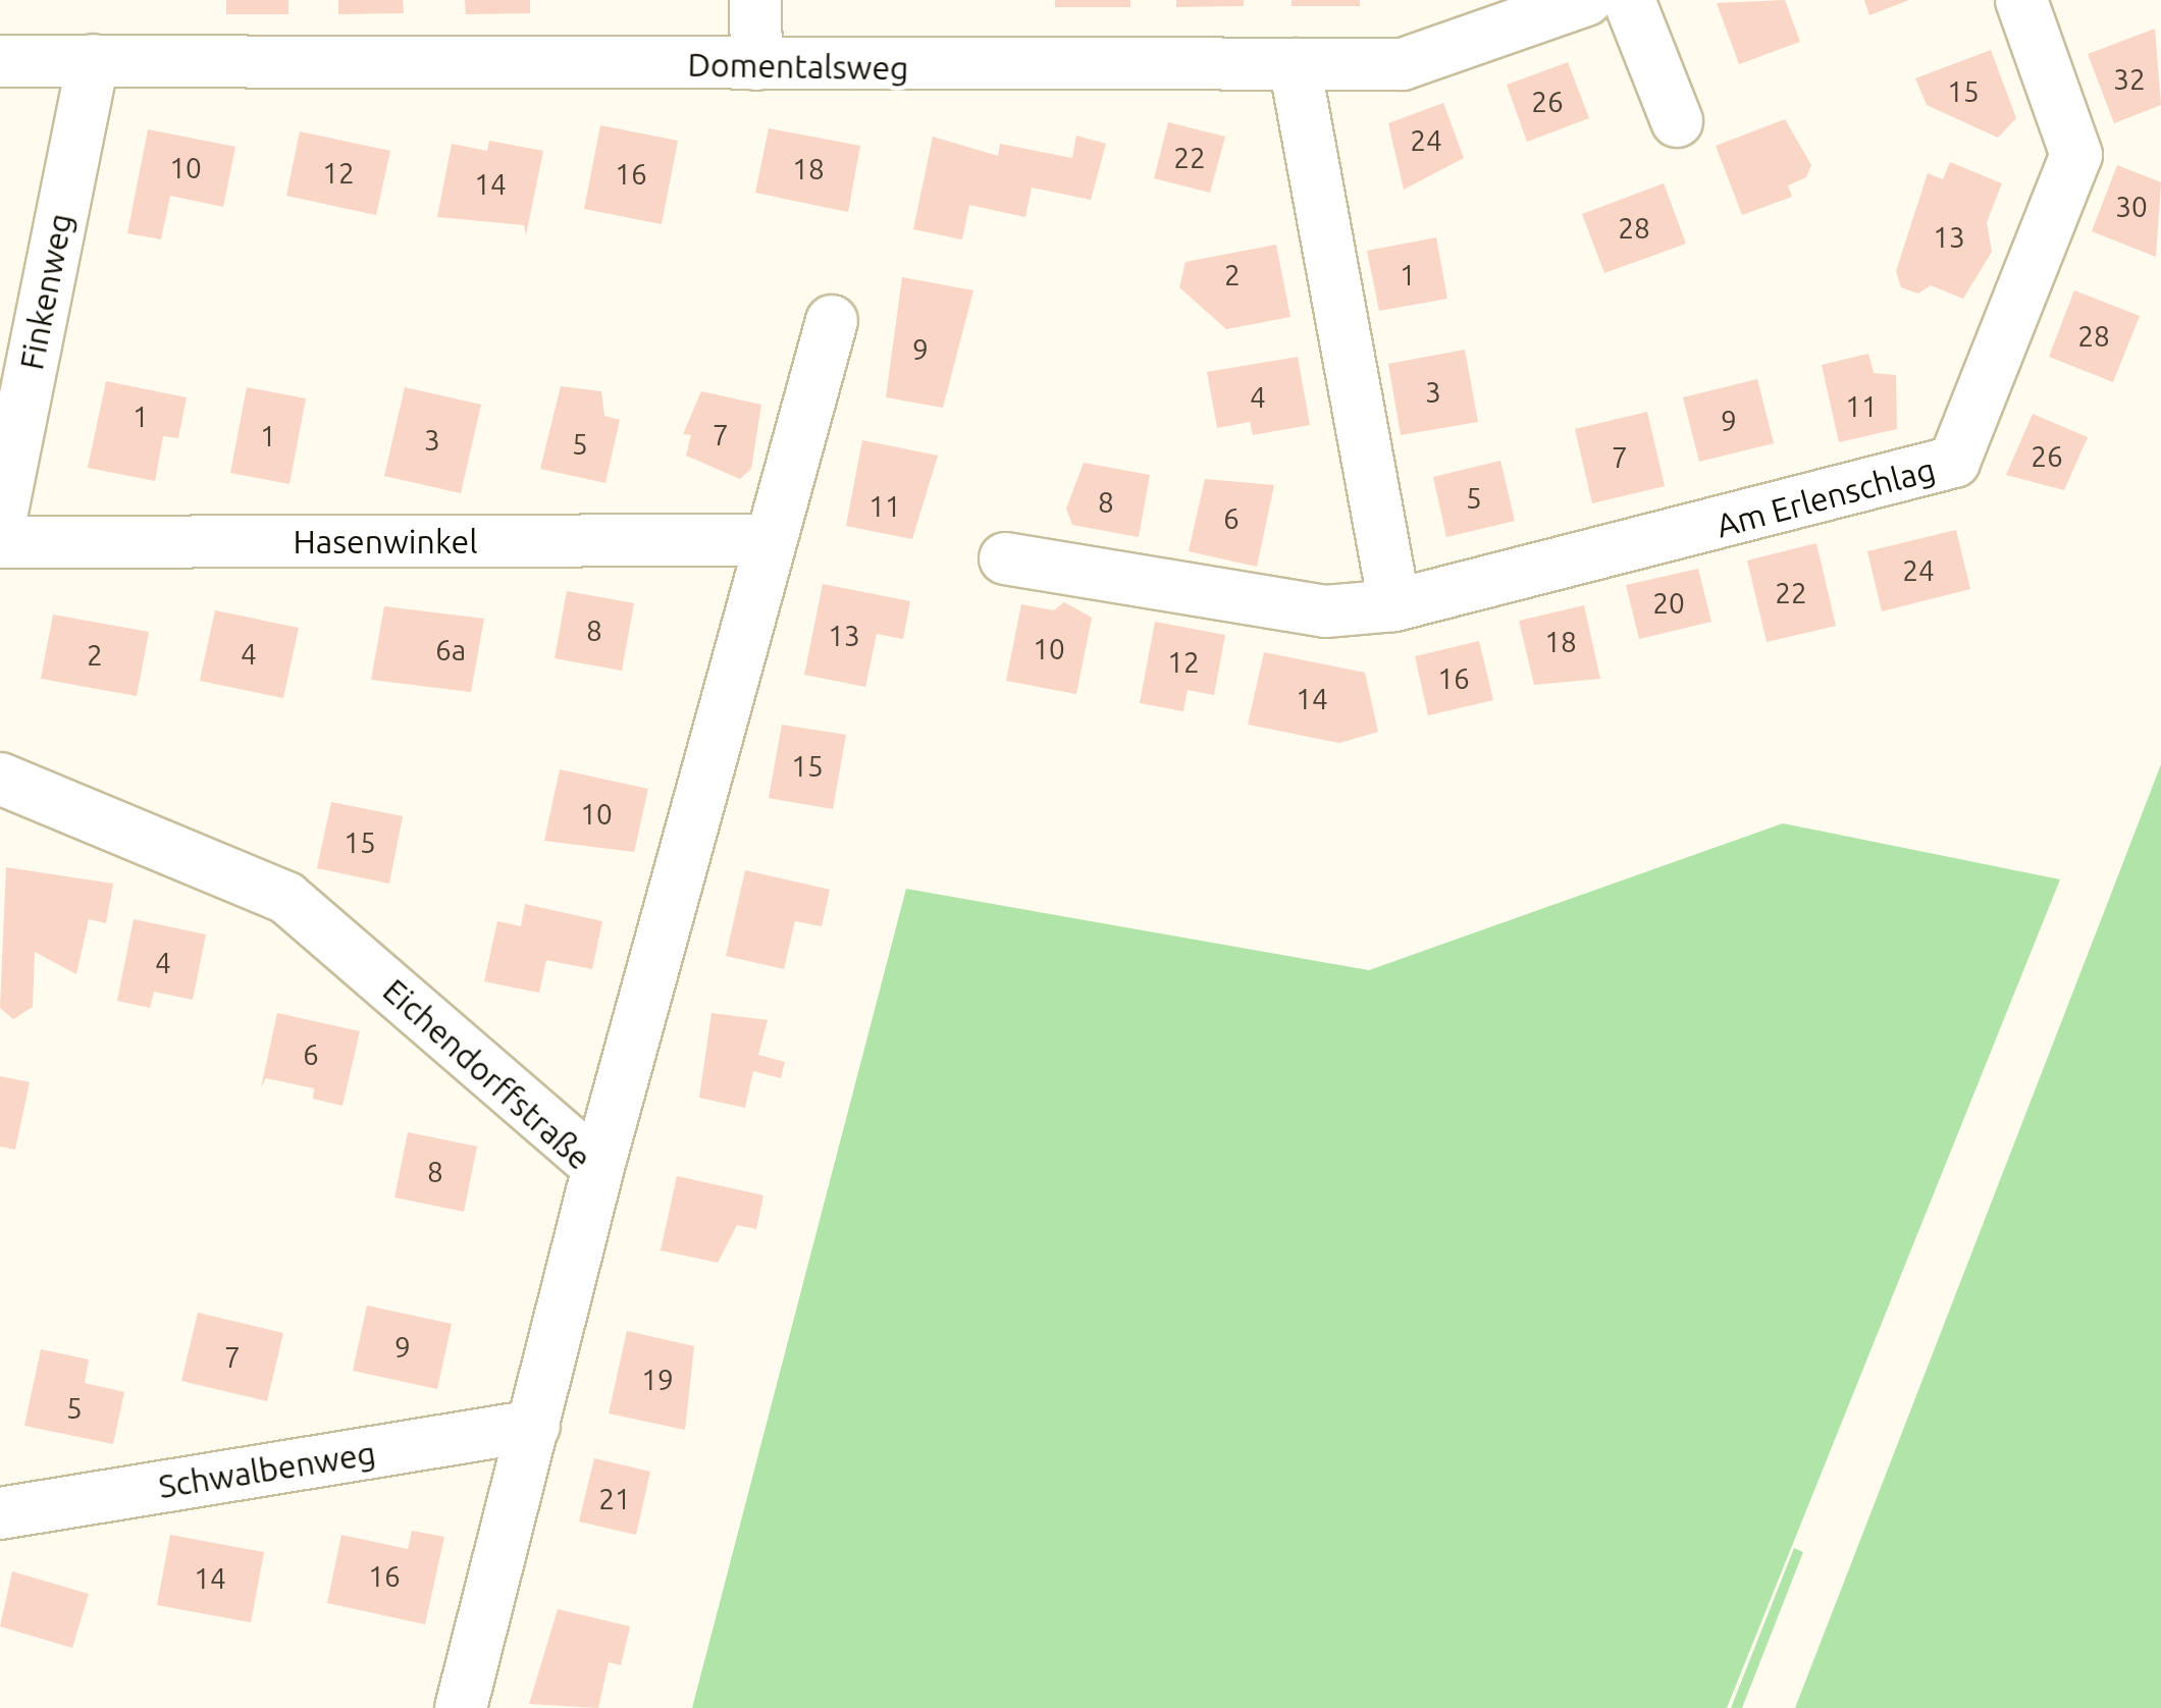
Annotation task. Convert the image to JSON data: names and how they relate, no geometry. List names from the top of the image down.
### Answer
{
  "streets": {
    "street": [
      "Domentalsweg",
      "Finkenweg",
      "Am Erlenschlag",
      "Hasenwinkel",
      "Eichendorffstraße",
      "Schwalbenweg"
    ]
  },
  "crossings": [
    ["Domentalsweg", "Finkenweg"],
    ["Eichendorffstraße", "Schwalbenweg"]
  ],
  "house_numbers": [
    "32",
    "15",
    "26",
    "24",
    "22",
    "10",
    "18",
    "12",
    "16",
    "14",
    "30",
    "28",
    "13",
    "2",
    "1",
    "28",
    "9",
    "3",
    "4",
    "11",
    "1",
    "9",
    "7",
    "1",
    "3",
    "5",
    "26",
    "7",
    "5",
    "8",
    "11",
    "6",
    "24",
    "22",
    "20",
    "8",
    "13",
    "18",
    "10",
    "6a",
    "4",
    "2",
    "12",
    "16",
    "14",
    "15",
    "10",
    "15",
    "4",
    "6",
    "8",
    "9",
    "7",
    "19",
    "5",
    "21",
    "16",
    "14"
  ]
}
